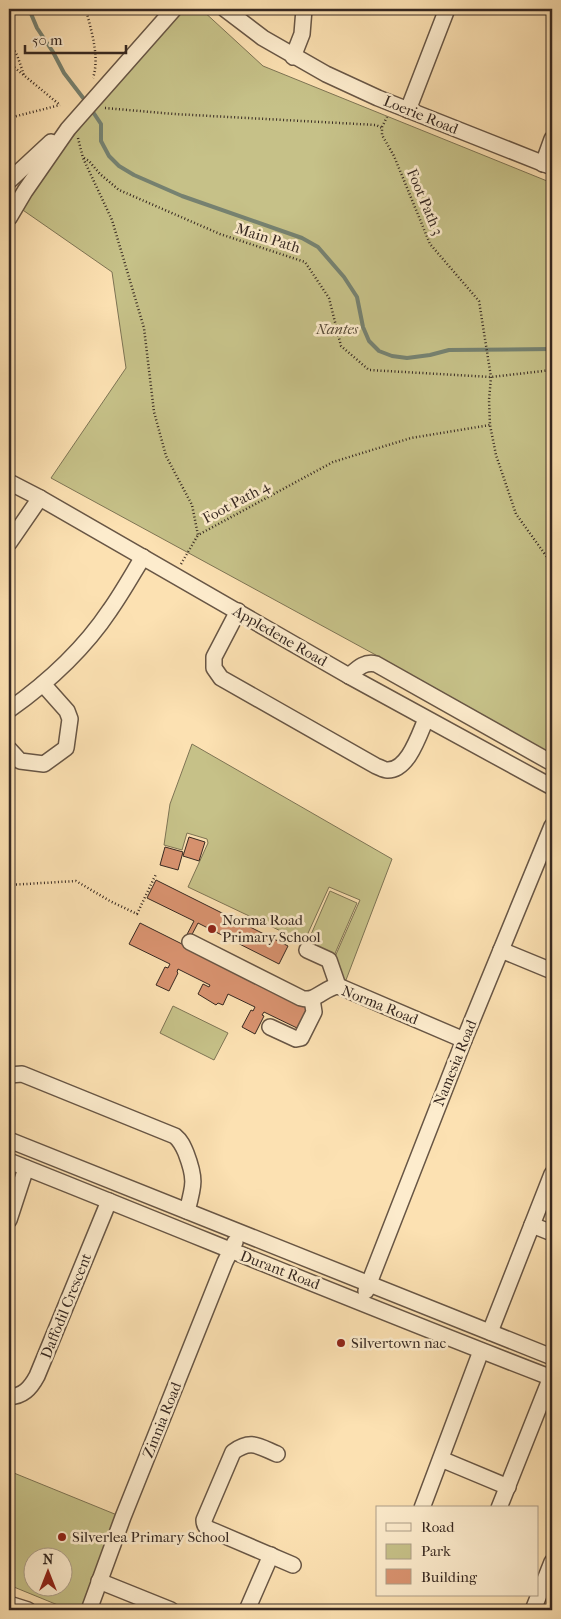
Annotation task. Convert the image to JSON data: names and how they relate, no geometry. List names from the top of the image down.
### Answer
{
  "streets": {
    "street": [
      "Loerie Road",
      "Appledene Road",
      "Norma Road",
      "Namesia Road",
      "Durant Road",
      "Daffodil Crescent",
      "Zinnia Road"
    ],
    "path": ["Foot Path 3", "Main Path", "Foot Path 4"]
  },
  "crossings": [
    ["Foot Path 3", "Main Path"],
    ["Foot Path 3", "Foot Path 4"],
    ["Main Path", "Foot Path 4"],
    ["Norma Road", "Namesia Road"],
    ["Namesia Road", "Durant Road"],
    ["Durant Road", "Daffodil Crescent"],
    ["Durant Road", "Zinnia Road"]
  ],
  "parks": ["Nantes"],
  "places": ["Norma Road Primary School", "Silvertown nac", "Silverlea Primary School"],
  "legend": ["Road", "Park", "Building"],
  "scale_bar": "50 m",
  "north": "top"
}
